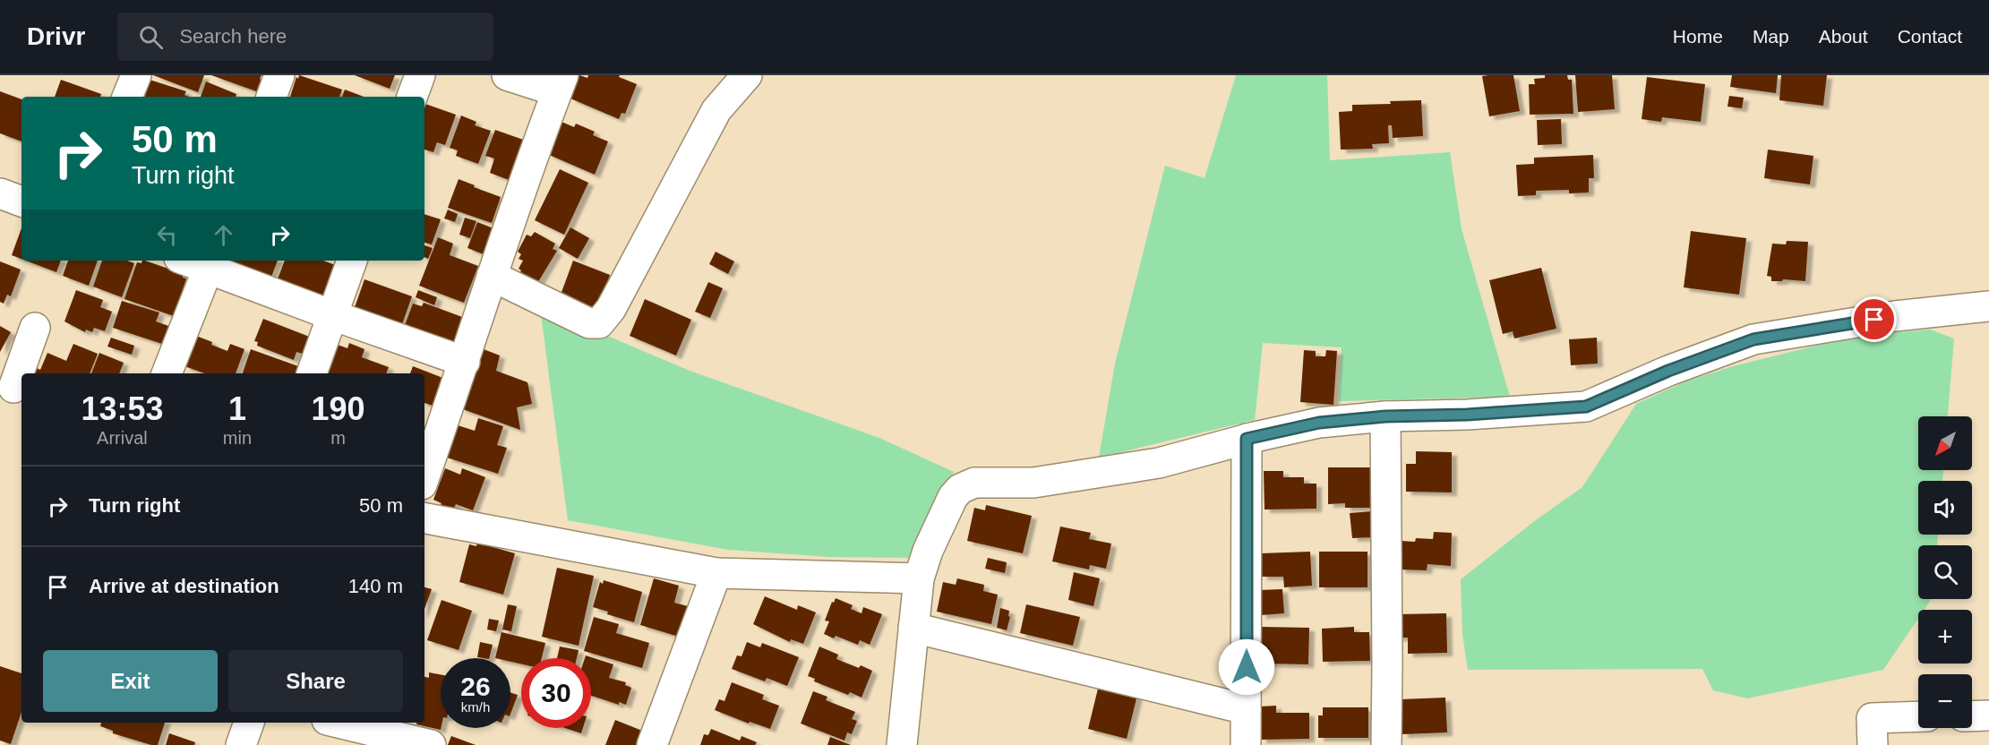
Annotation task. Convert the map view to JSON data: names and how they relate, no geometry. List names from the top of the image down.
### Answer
{
  "north": "bottom left",
  "page": {
    "header": "Drivr",
    "search": "Search here",
    "nav": [
      "Home",
      "Map",
      "About",
      "Contact"
    ],
    "turn": ["50 m", "Turn right"],
    "eta": [
      "13:53",
      "Arrival",
      "1",
      "min",
      "190",
      "m"
    ],
    "map_buttons": ["+", "−"],
    "list": [
      {
        "name": "Turn right",
        "value": "50 m"
      },
      {
        "name": "Arrive at destination",
        "value": "140 m"
      }
    ],
    "buttons": ["Exit", "Share"],
    "speed": "26 km/h",
    "limit": "30"
  }
}
